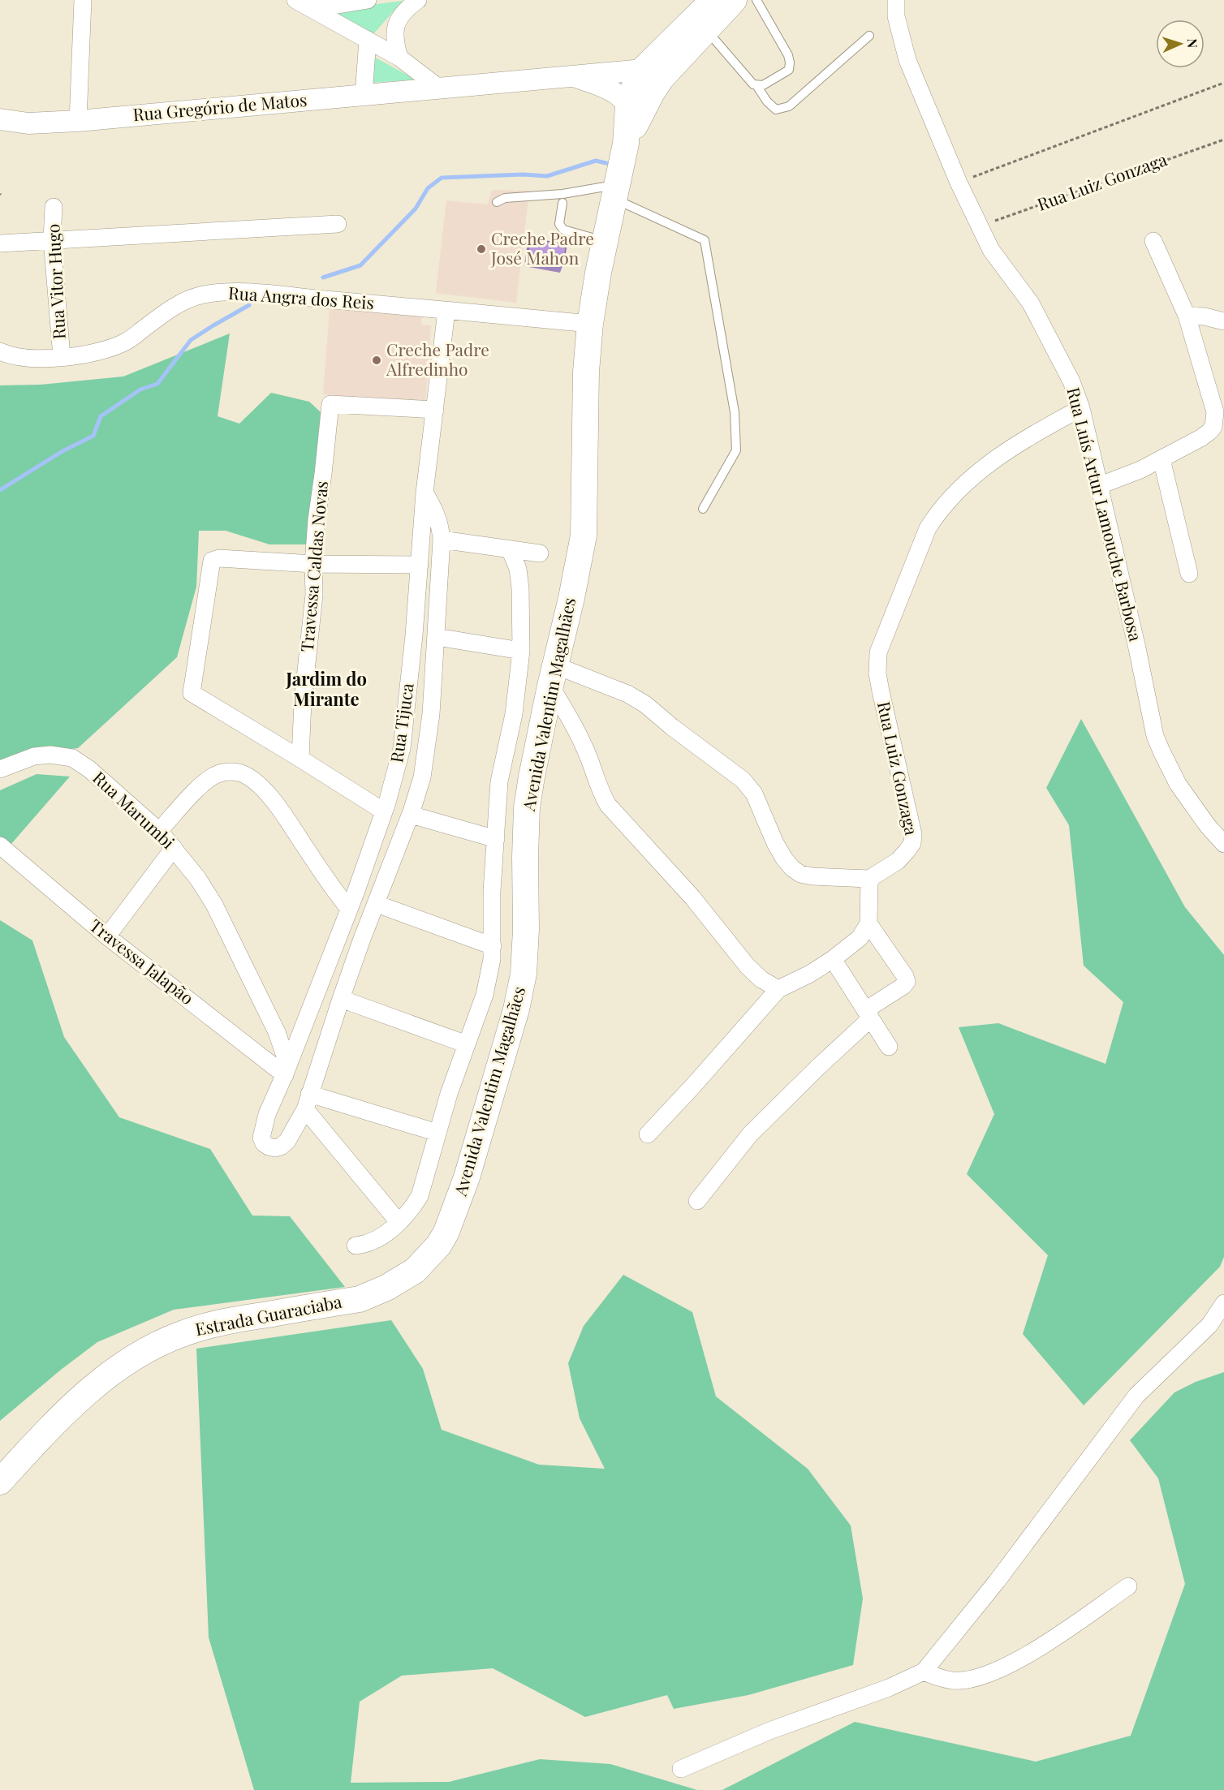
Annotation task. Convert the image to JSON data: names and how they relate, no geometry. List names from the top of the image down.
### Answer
{
  "streets": {
    "main road": ["Avenida Valentim Magalhães", "Estrada Guaraciaba"],
    "street": [
      "Rua Gregório de Matos",
      "Rua Luiz Gonzaga",
      "Rua Vitor Hugo",
      "Rua Angra dos Reis",
      "Rua Luís Artur Lamouche Barbosa",
      "Travessa Caldas Novas",
      "Rua Tijuca",
      "Rua Marumbi",
      "Travessa Jalapão"
    ]
  },
  "crossings": [
    ["Rua Gregório de Matos", "Avenida Valentim Magalhães"],
    ["Rua Luiz Gonzaga", "Rua Luís Artur Lamouche Barbosa"],
    ["Rua Vitor Hugo", "Rua Angra dos Reis"],
    ["Rua Angra dos Reis", "Avenida Valentim Magalhães"],
    ["Rua Angra dos Reis", "Rua Tijuca"],
    ["Travessa Caldas Novas", "Rua Tijuca"],
    ["Avenida Valentim Magalhães", "Estrada Guaraciaba"],
    ["Rua Tijuca", "Rua Marumbi"],
    ["Rua Tijuca", "Travessa Jalapão"],
    ["Rua Marumbi", "Travessa Jalapão"]
  ],
  "districts": ["Jardim do Mirante"],
  "places": ["Creche Padre José Mahon", "Creche Padre Alfredinho"],
  "north": "right"
}
